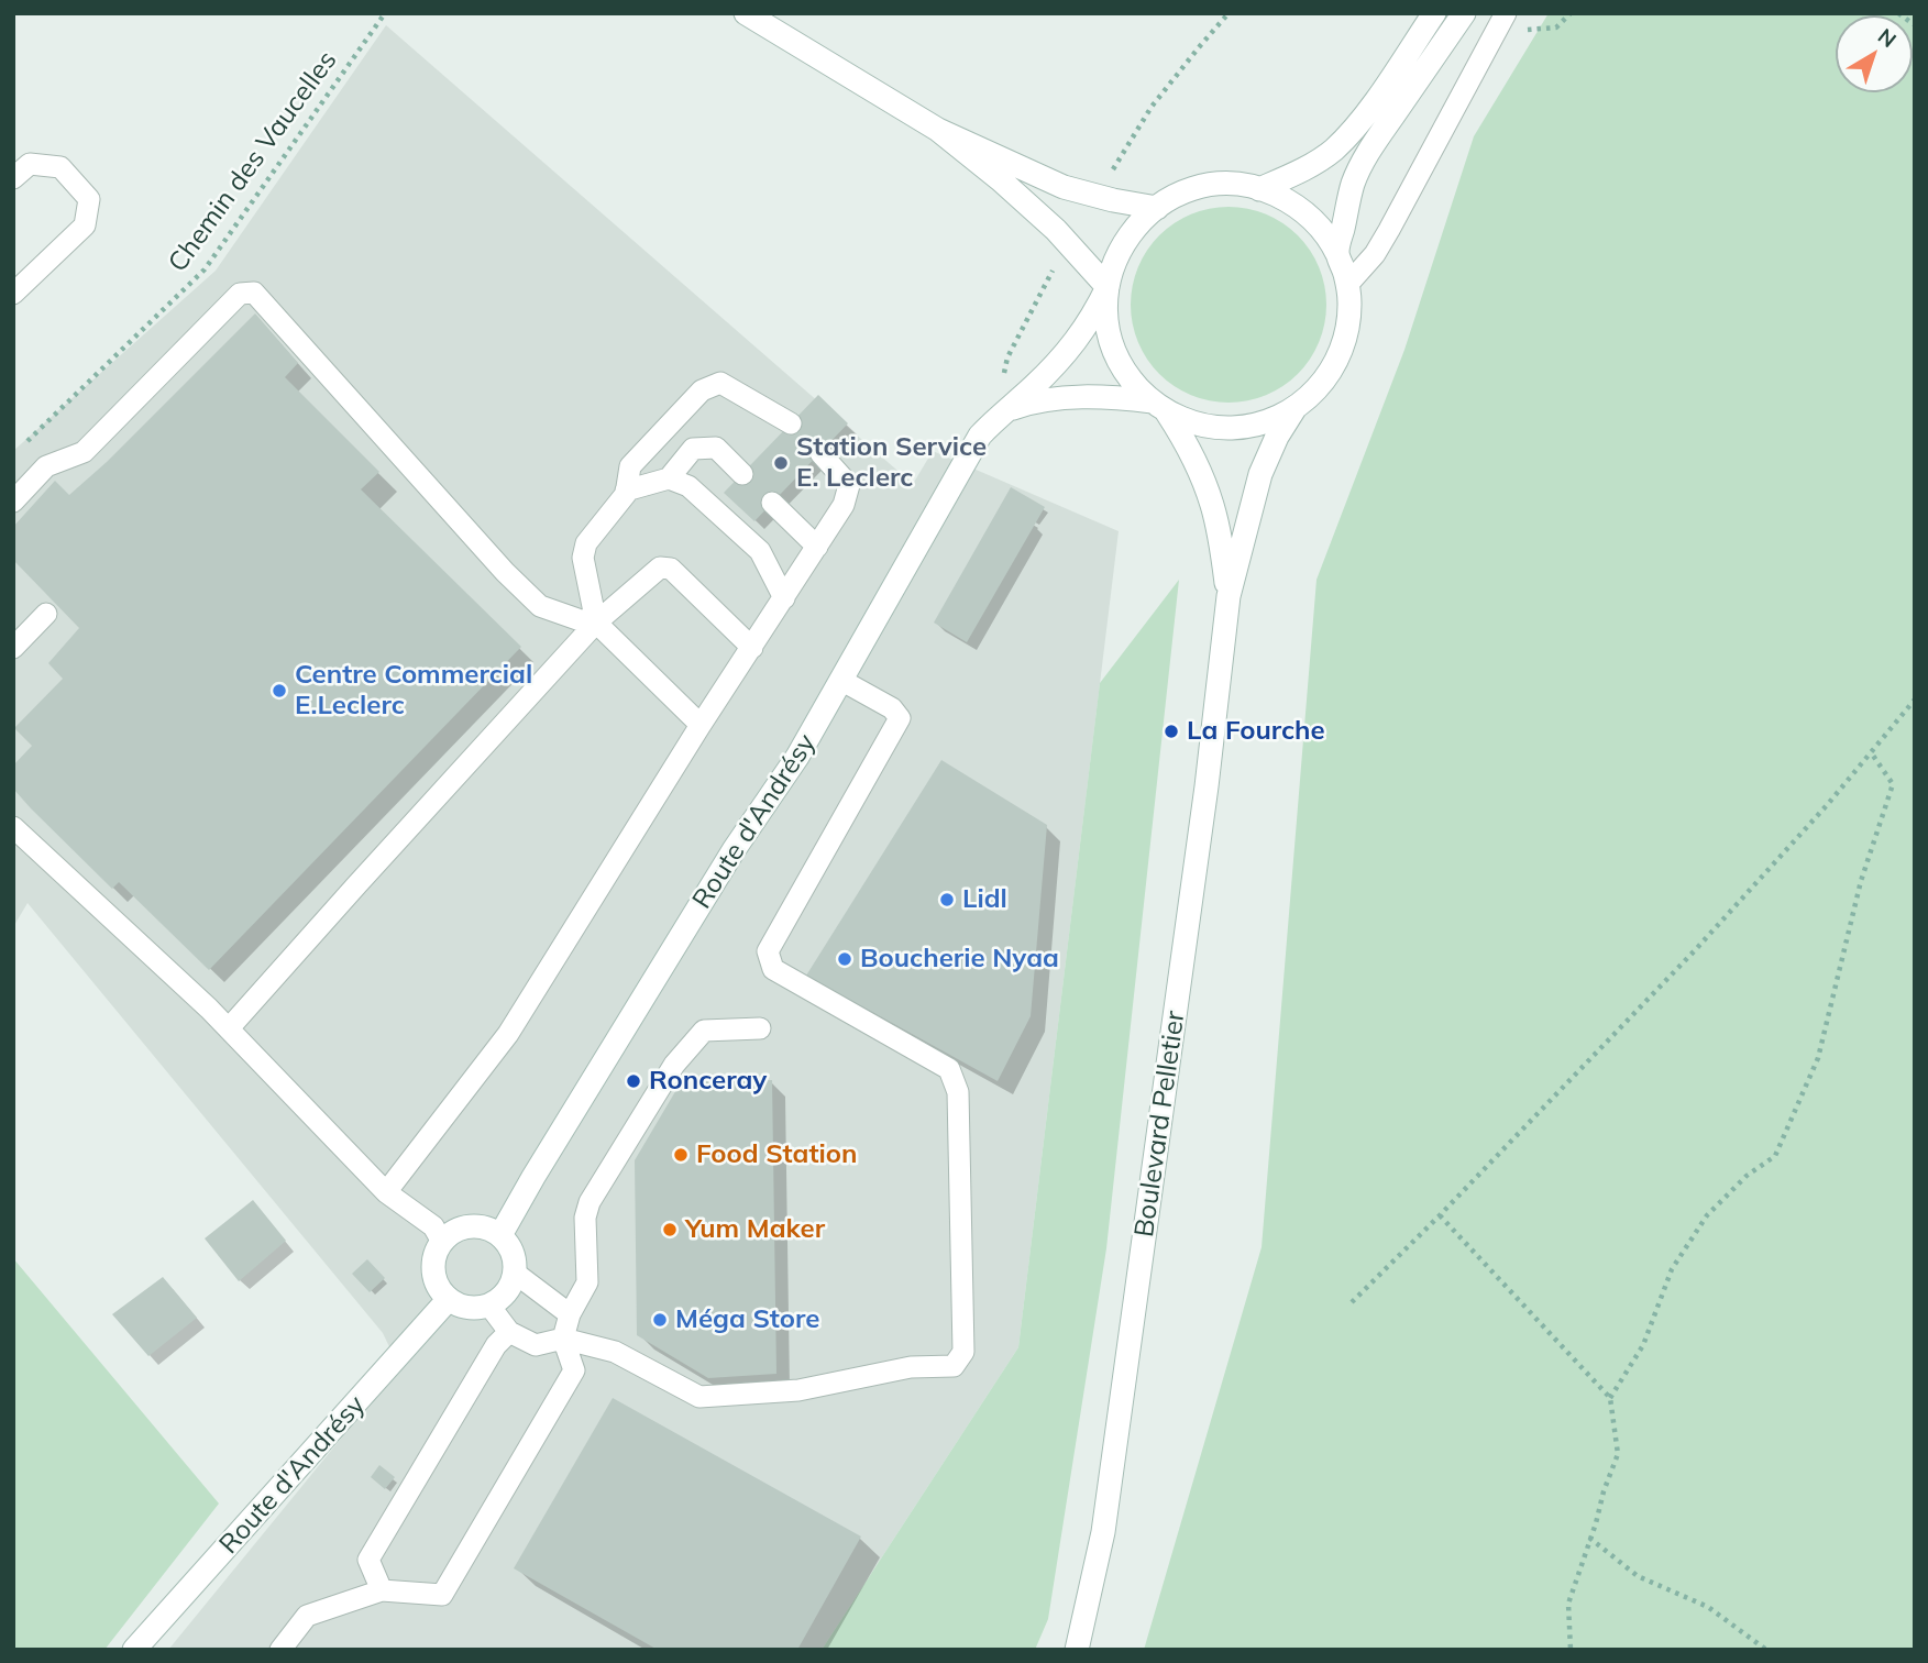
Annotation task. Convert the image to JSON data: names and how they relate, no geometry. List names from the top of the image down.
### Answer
{
  "streets": {
    "main road": ["Route d'Andrésy", "Boulevard Pelletier"],
    "path": ["Chemin des Vaucelles"]
  },
  "crossings": [
    ["Route d'Andrésy", "Boulevard Pelletier"]
  ],
  "places": [
    "Station Service E. Leclerc",
    "Centre Commercial E.Leclerc",
    "La Fourche",
    "Lidl",
    "Boucherie Nyaa",
    "Ronceray",
    "Food Station",
    "Yum Maker",
    "Méga Store"
  ],
  "north": "top right"
}
